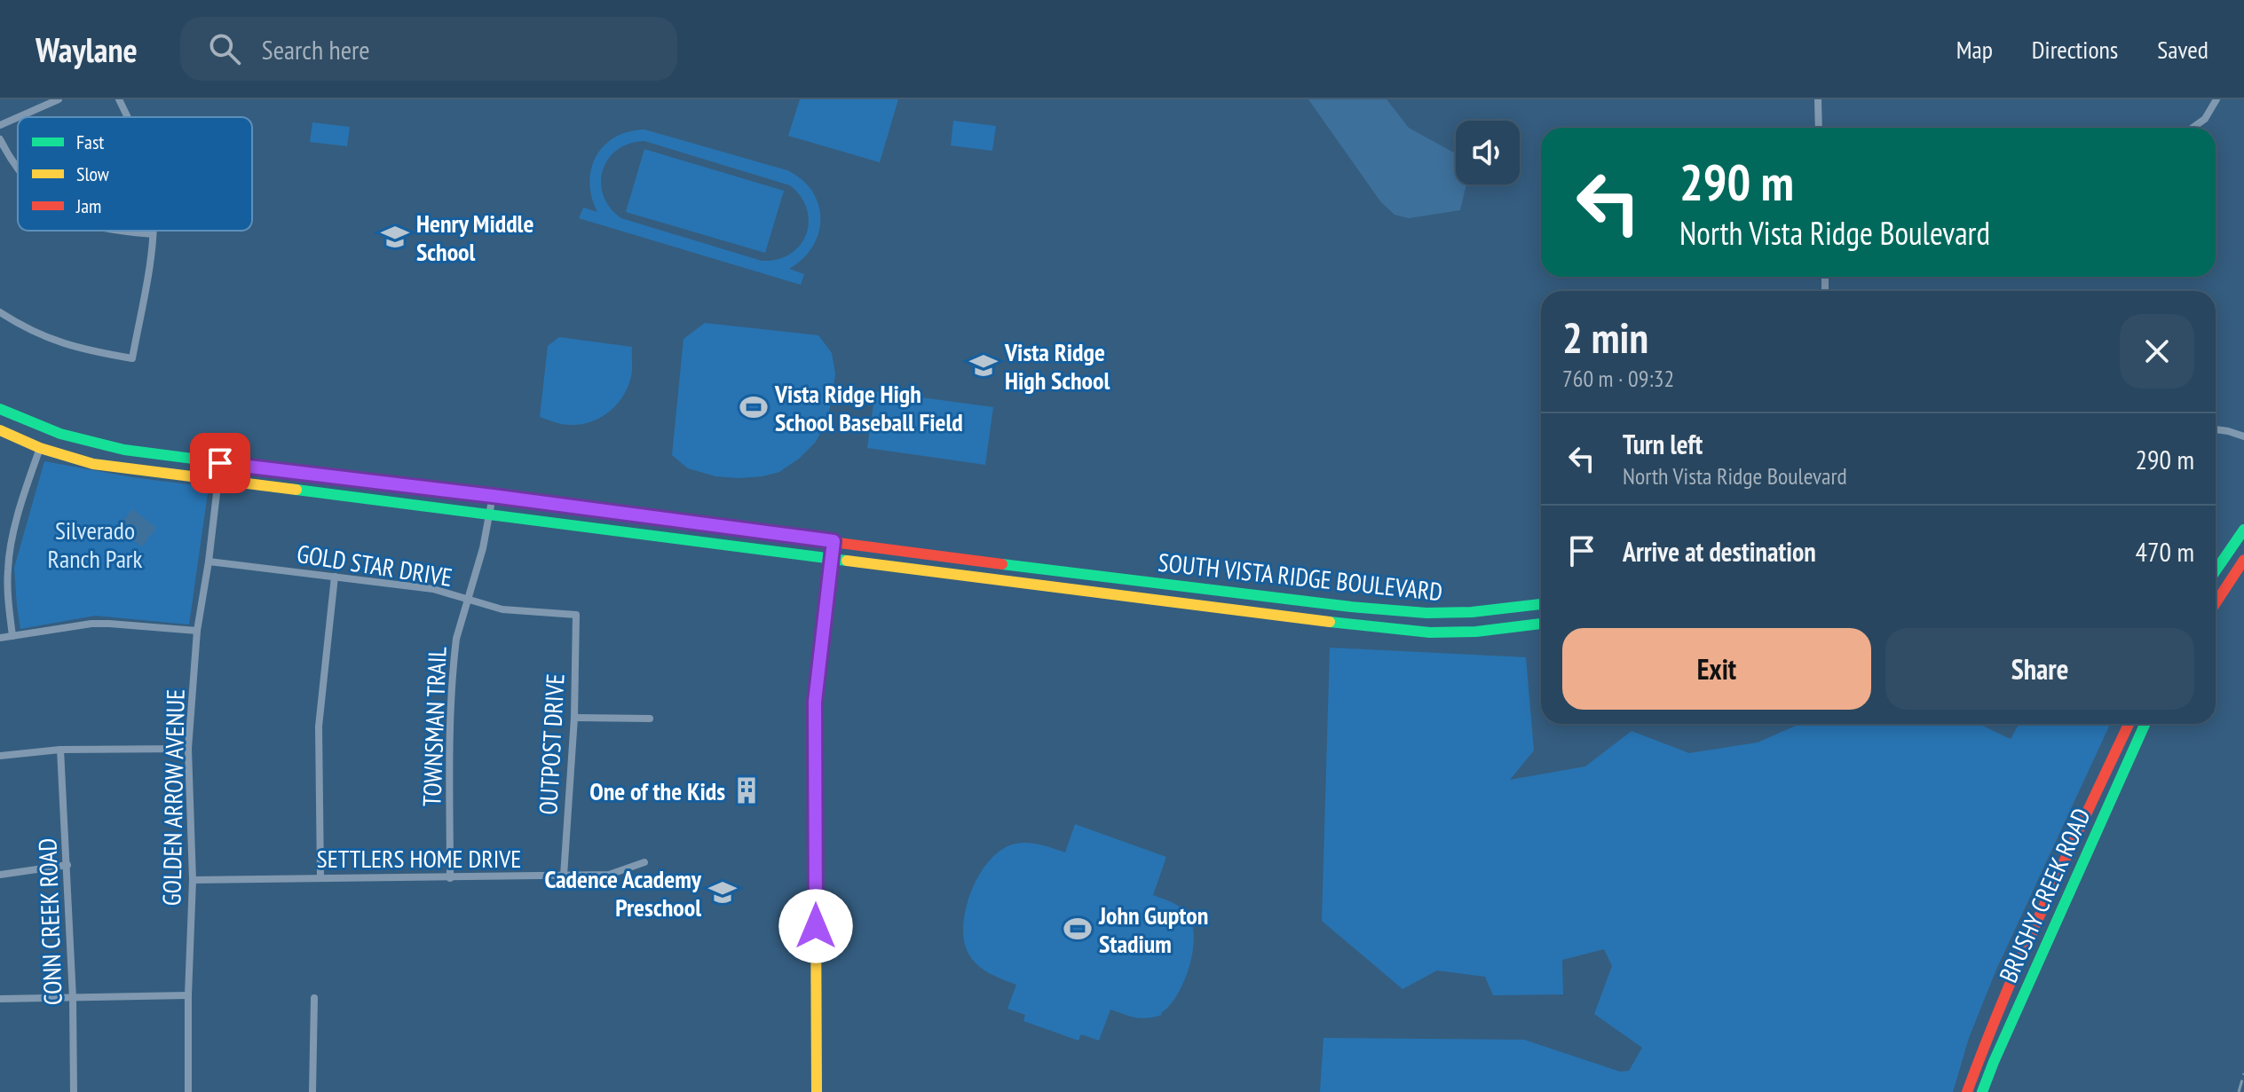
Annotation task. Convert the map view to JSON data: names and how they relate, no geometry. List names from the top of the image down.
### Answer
{
  "streets": {
    "street": [
      "GOLD STAR DRIVE",
      "SOUTH VISTA RIDGE BOULEVARD",
      "TOWNSMAN TRAIL",
      "OUTPOST DRIVE",
      "GOLDEN ARROW AVENUE",
      "SETTLERS HOME DRIVE",
      "BRUSHY CREEK ROAD",
      "CONN CREEK ROAD"
    ]
  },
  "crossings": [
    ["GOLD STAR DRIVE", "TOWNSMAN TRAIL"],
    ["GOLD STAR DRIVE", "OUTPOST DRIVE"],
    ["GOLD STAR DRIVE", "GOLDEN ARROW AVENUE"],
    ["SOUTH VISTA RIDGE BOULEVARD", "TOWNSMAN TRAIL"],
    ["SOUTH VISTA RIDGE BOULEVARD", "GOLDEN ARROW AVENUE"],
    ["TOWNSMAN TRAIL", "SETTLERS HOME DRIVE"],
    ["OUTPOST DRIVE", "SETTLERS HOME DRIVE"],
    ["GOLDEN ARROW AVENUE", "SETTLERS HOME DRIVE"]
  ],
  "parks": ["Silverado Ranch Park"],
  "places": {
    "school or university": ["Henry Middle School", "Vista Ridge High School", "Cadence Academy Preschool"],
    "sports": ["Vista Ridge High School Baseball Field", "John Gupton Stadium"],
    "building": ["One of the Kids"]
  },
  "legend": ["Fast", "Slow", "Jam"],
  "page": {
    "header": "Waylane",
    "search": "Search here",
    "nav": ["Map", "Directions", "Saved"],
    "turn": ["290 m", "North Vista Ridge Boulevard"],
    "heading": ["2 min", "760 m · 09:32"],
    "list": [
      {
        "name": "Turn left",
        "note": "North Vista Ridge Boulevard",
        "value": "290 m"
      },
      {
        "name": "Arrive at destination",
        "value": "470 m"
      }
    ],
    "buttons": ["Exit", "Share"]
  }
}
